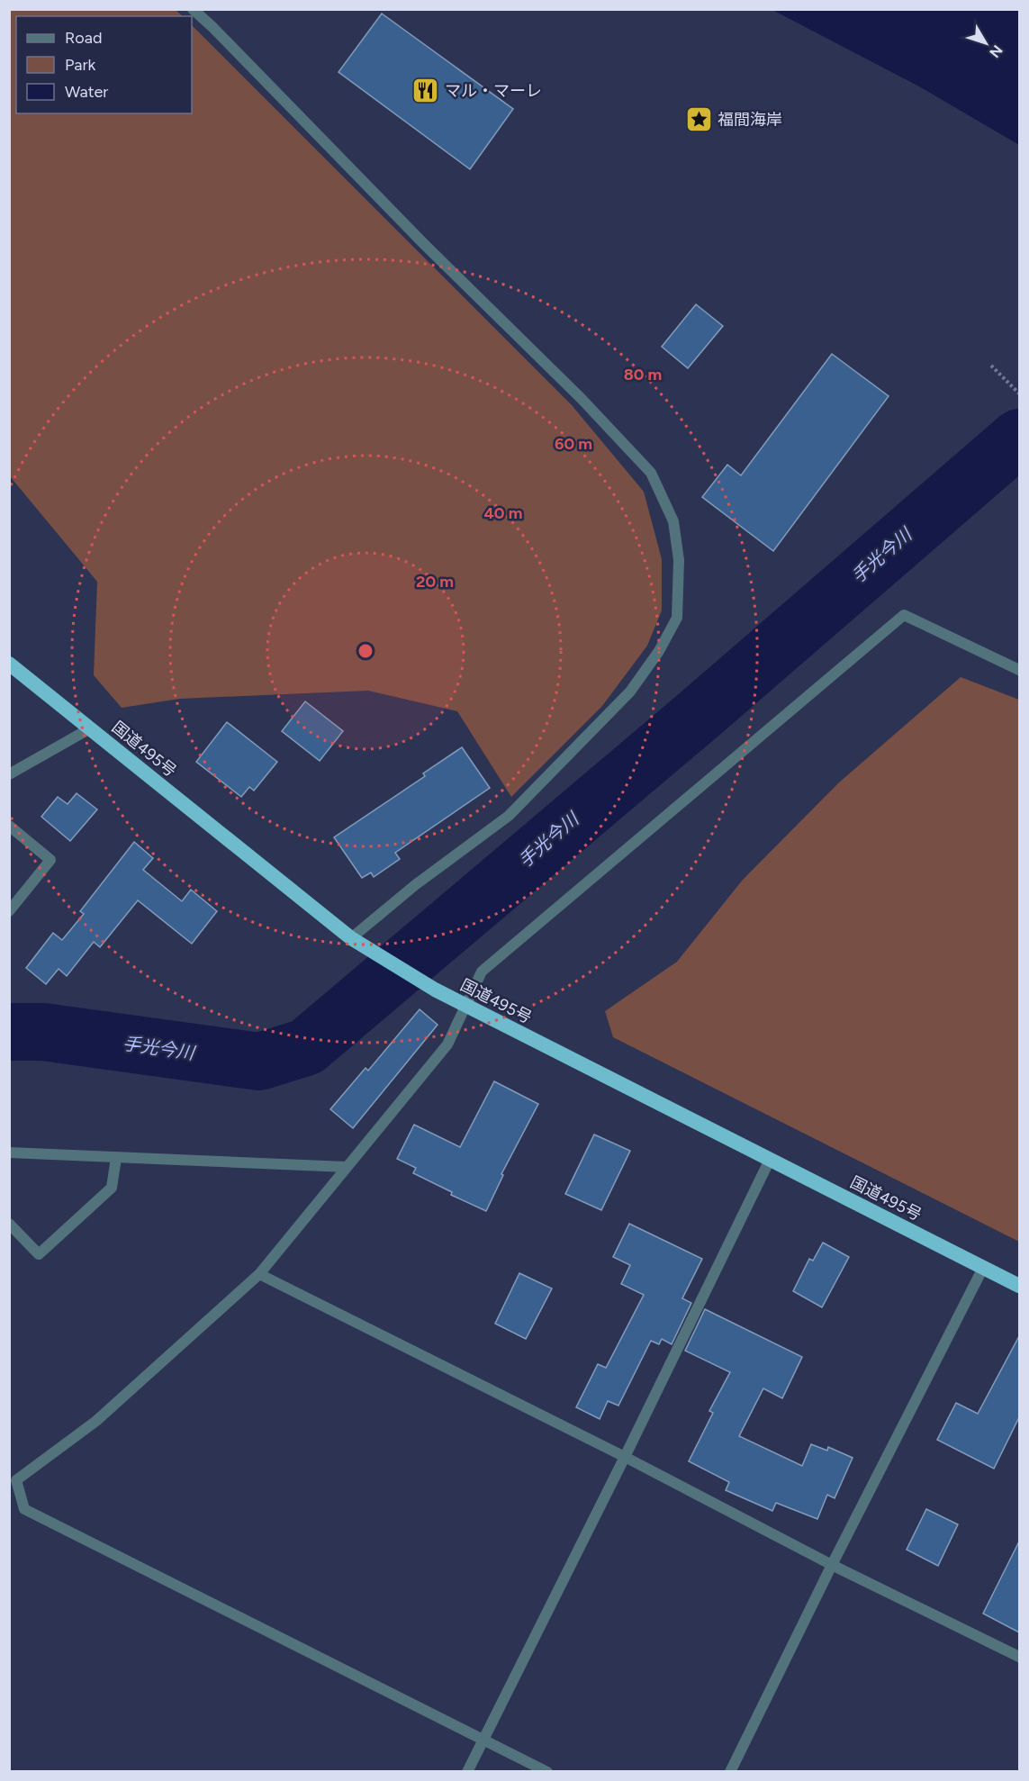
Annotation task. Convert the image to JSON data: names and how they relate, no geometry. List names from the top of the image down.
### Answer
{
  "streets": {
    "highway": ["国道495号"]
  },
  "water": ["手光今川"],
  "places": {
    "restaurant": ["マル・マーレ"],
    "place": ["福間海岸"]
  },
  "legend": ["Road", "Park", "Water"],
  "north": "bottom right",
  "rings": [
    "80 m",
    "60 m",
    "40 m",
    "20 m"
  ]
}
